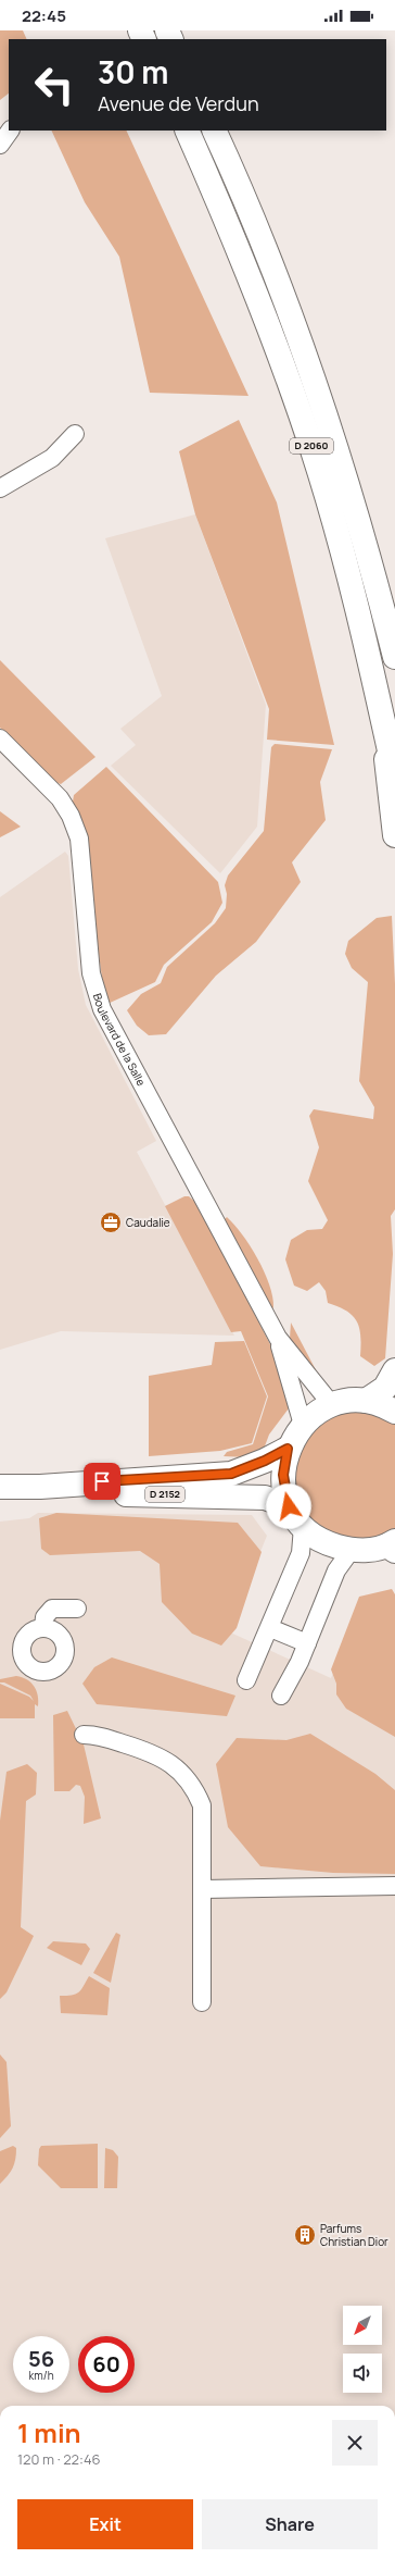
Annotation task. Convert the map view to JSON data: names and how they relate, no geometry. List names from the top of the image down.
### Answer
{
  "streets": {
    "main road": ["D 2060", "D 2152"],
    "street": ["Boulevard de la Salle"]
  },
  "places": {
    "office": ["Caudalie"],
    "building": ["Parfums Christian Dior"]
  },
  "north": "bottom left",
  "page": {
    "status": "22:45",
    "turn": ["30 m", "Avenue de Verdun"],
    "speed": "56 km/h",
    "limit": "60",
    "heading": ["1 min", "120 m · 22:46"],
    "buttons": ["Exit", "Share"]
  }
}
